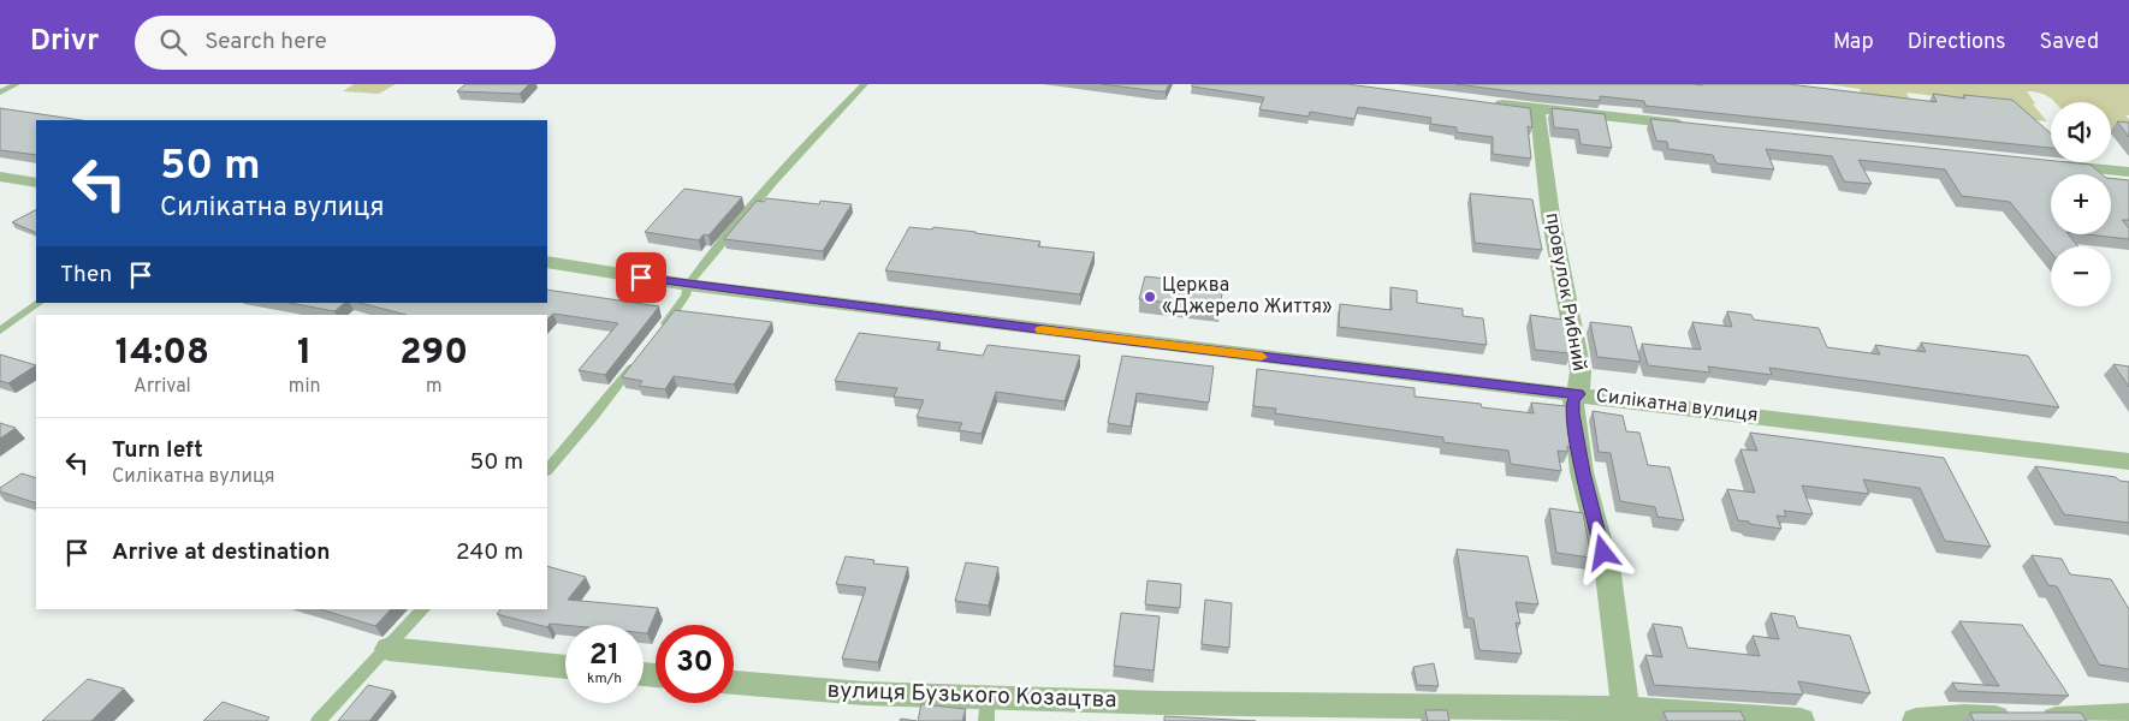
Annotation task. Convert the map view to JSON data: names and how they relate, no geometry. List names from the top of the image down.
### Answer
{
  "streets": {
    "street": ["провулок Рибний", "Силікатна вулиця", "вулиця Бузького Козацтва"]
  },
  "crossings": [
    ["провулок Рибний", "Силікатна вулиця"],
    ["провулок Рибний", "вулиця Бузького Козацтва"]
  ],
  "places": ["Церква «Джерело Життя»"],
  "page": {
    "header": "Drivr",
    "search": "Search here",
    "nav": ["Map", "Directions", "Saved"],
    "map_buttons": ["+", "−"],
    "turn": ["50 m", "Силікатна вулиця"],
    "then": "Then",
    "eta": [
      "14:08",
      "Arrival",
      "1",
      "min",
      "290",
      "m"
    ],
    "list": [
      {
        "name": "Turn left",
        "note": "Силікатна вулиця",
        "value": "50 m"
      },
      {
        "name": "Arrive at destination",
        "value": "240 m"
      }
    ],
    "speed": "21 km/h",
    "limit": "30"
  }
}
